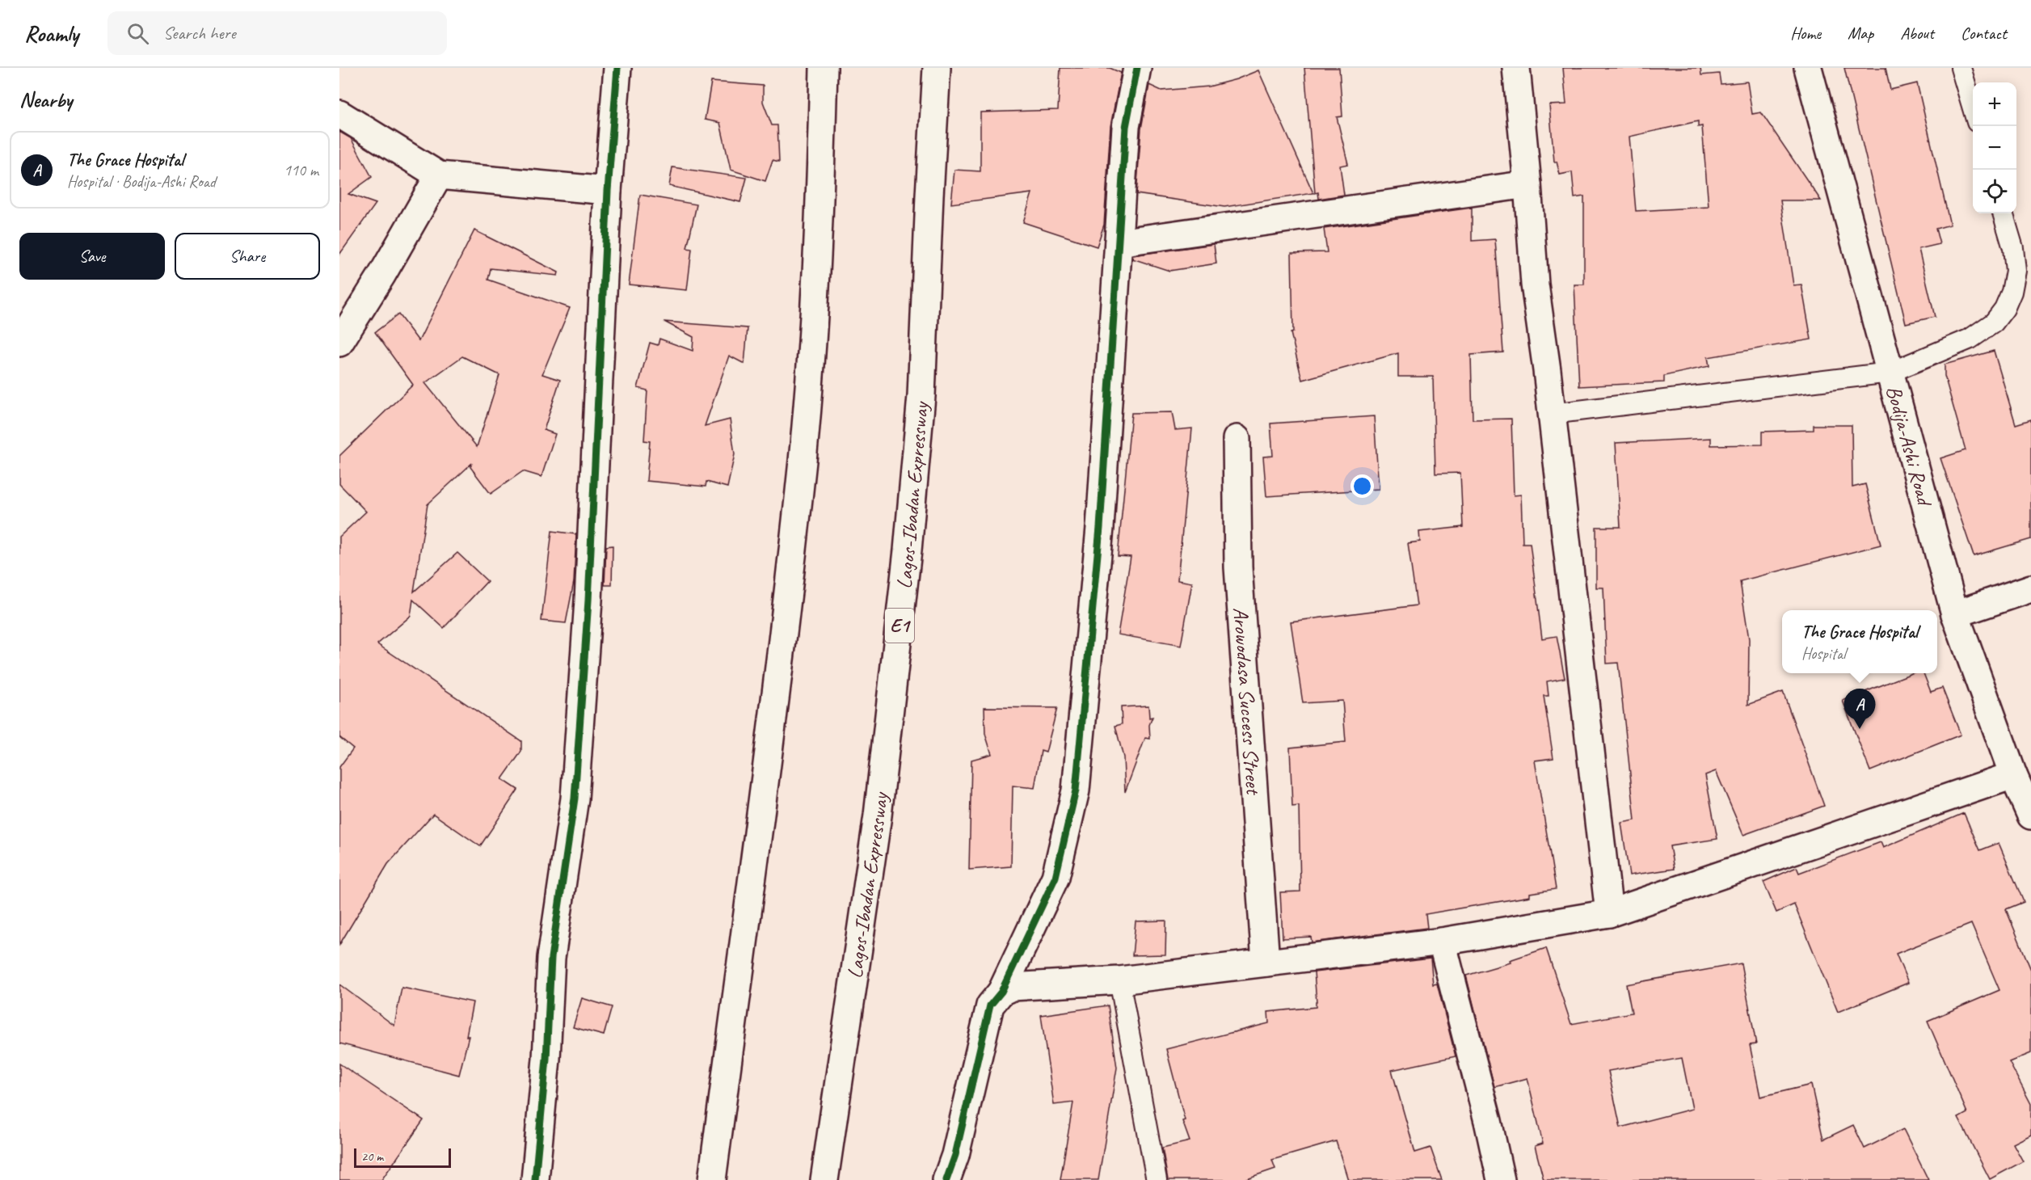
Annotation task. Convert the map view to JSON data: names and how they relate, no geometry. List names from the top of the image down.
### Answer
{
  "streets": {
    "main road": [
      "Bodija-Ashi Road",
      "Lagos-Ibadan Expressway",
      "E1",
      "Arowodasa Success Street"
    ]
  },
  "scale_bar": "20 m",
  "page": {
    "header": "Roamly",
    "search": "Search here",
    "nav": [
      "Home",
      "Map",
      "About",
      "Contact"
    ],
    "heading": "Nearby",
    "map_buttons": ["+", "−"],
    "list": [
      {
        "mark": "A",
        "name": "The Grace Hospital",
        "note": "Hospital · Bodija-Ashi Road",
        "value": "110 m"
      }
    ],
    "buttons": ["Save", "Share"],
    "popup": ["The Grace Hospital", "Hospital"],
    "pins": "A",
    "scale": "20 m"
  }
}
